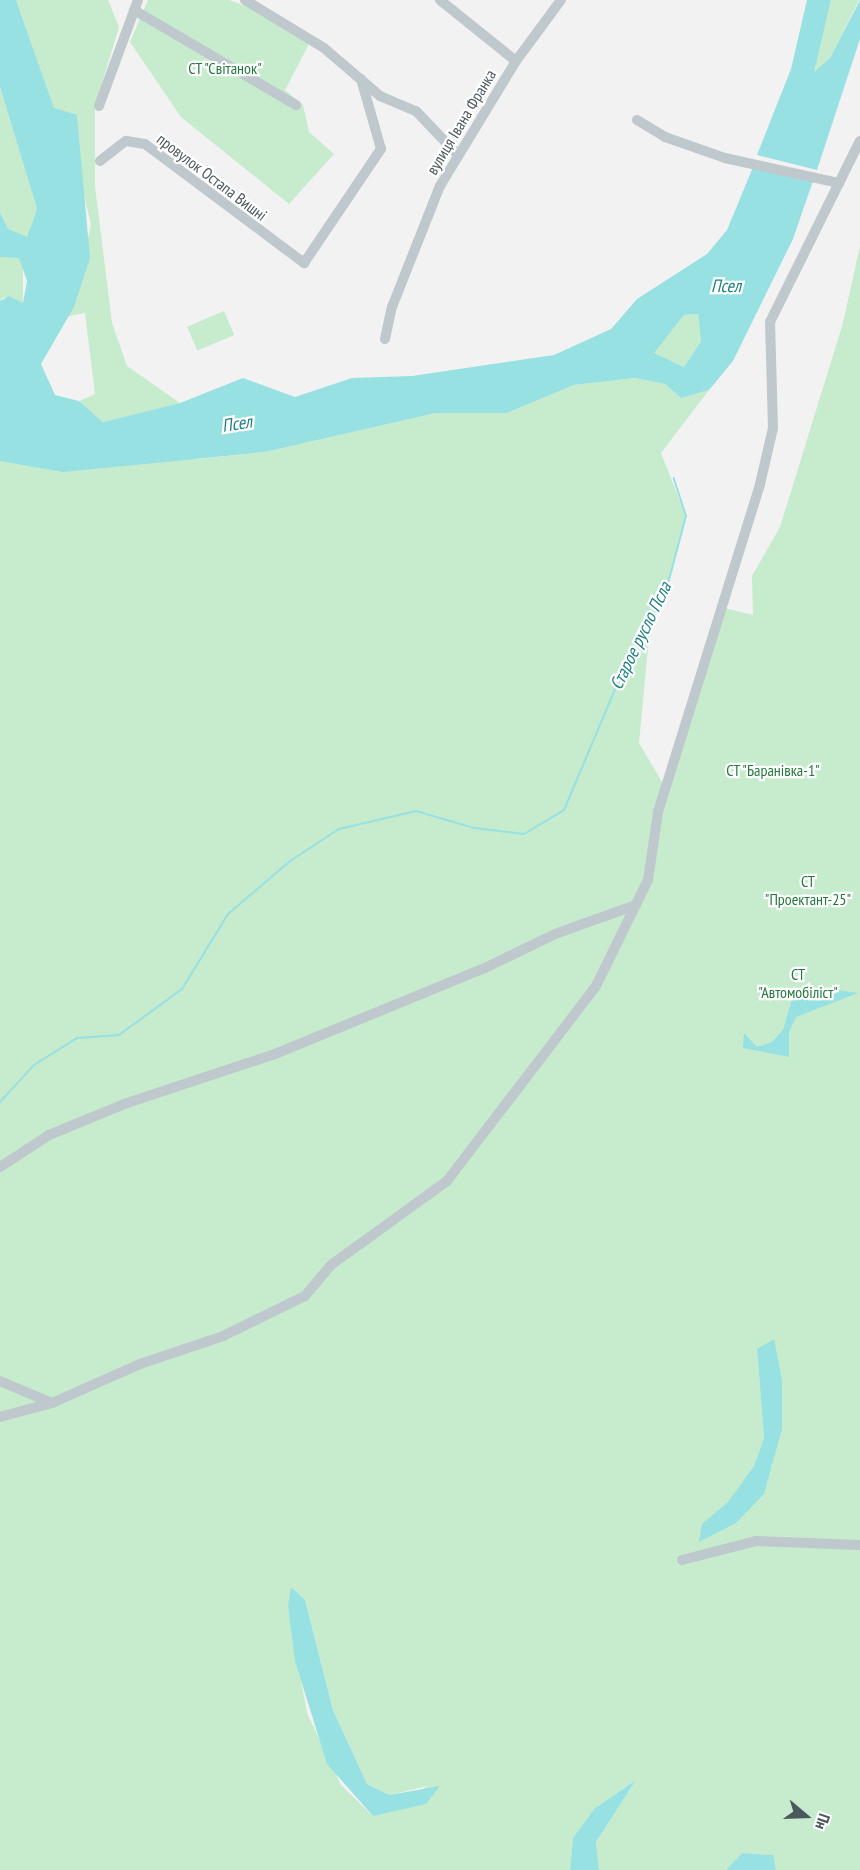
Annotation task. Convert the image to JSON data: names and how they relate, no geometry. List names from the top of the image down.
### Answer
{
  "streets": {
    "street": ["вулиця Івана Франка", "провулок Остапа Вишні"]
  },
  "water": ["Псел", "Старое русло Псла"],
  "parks": [
    "СТ \"Світанок\"",
    "СТ \"Баранівка-1\"",
    "СТ \"Проектант-25\"",
    "СТ \"Автомобіліст\""
  ],
  "north": "right"
}
